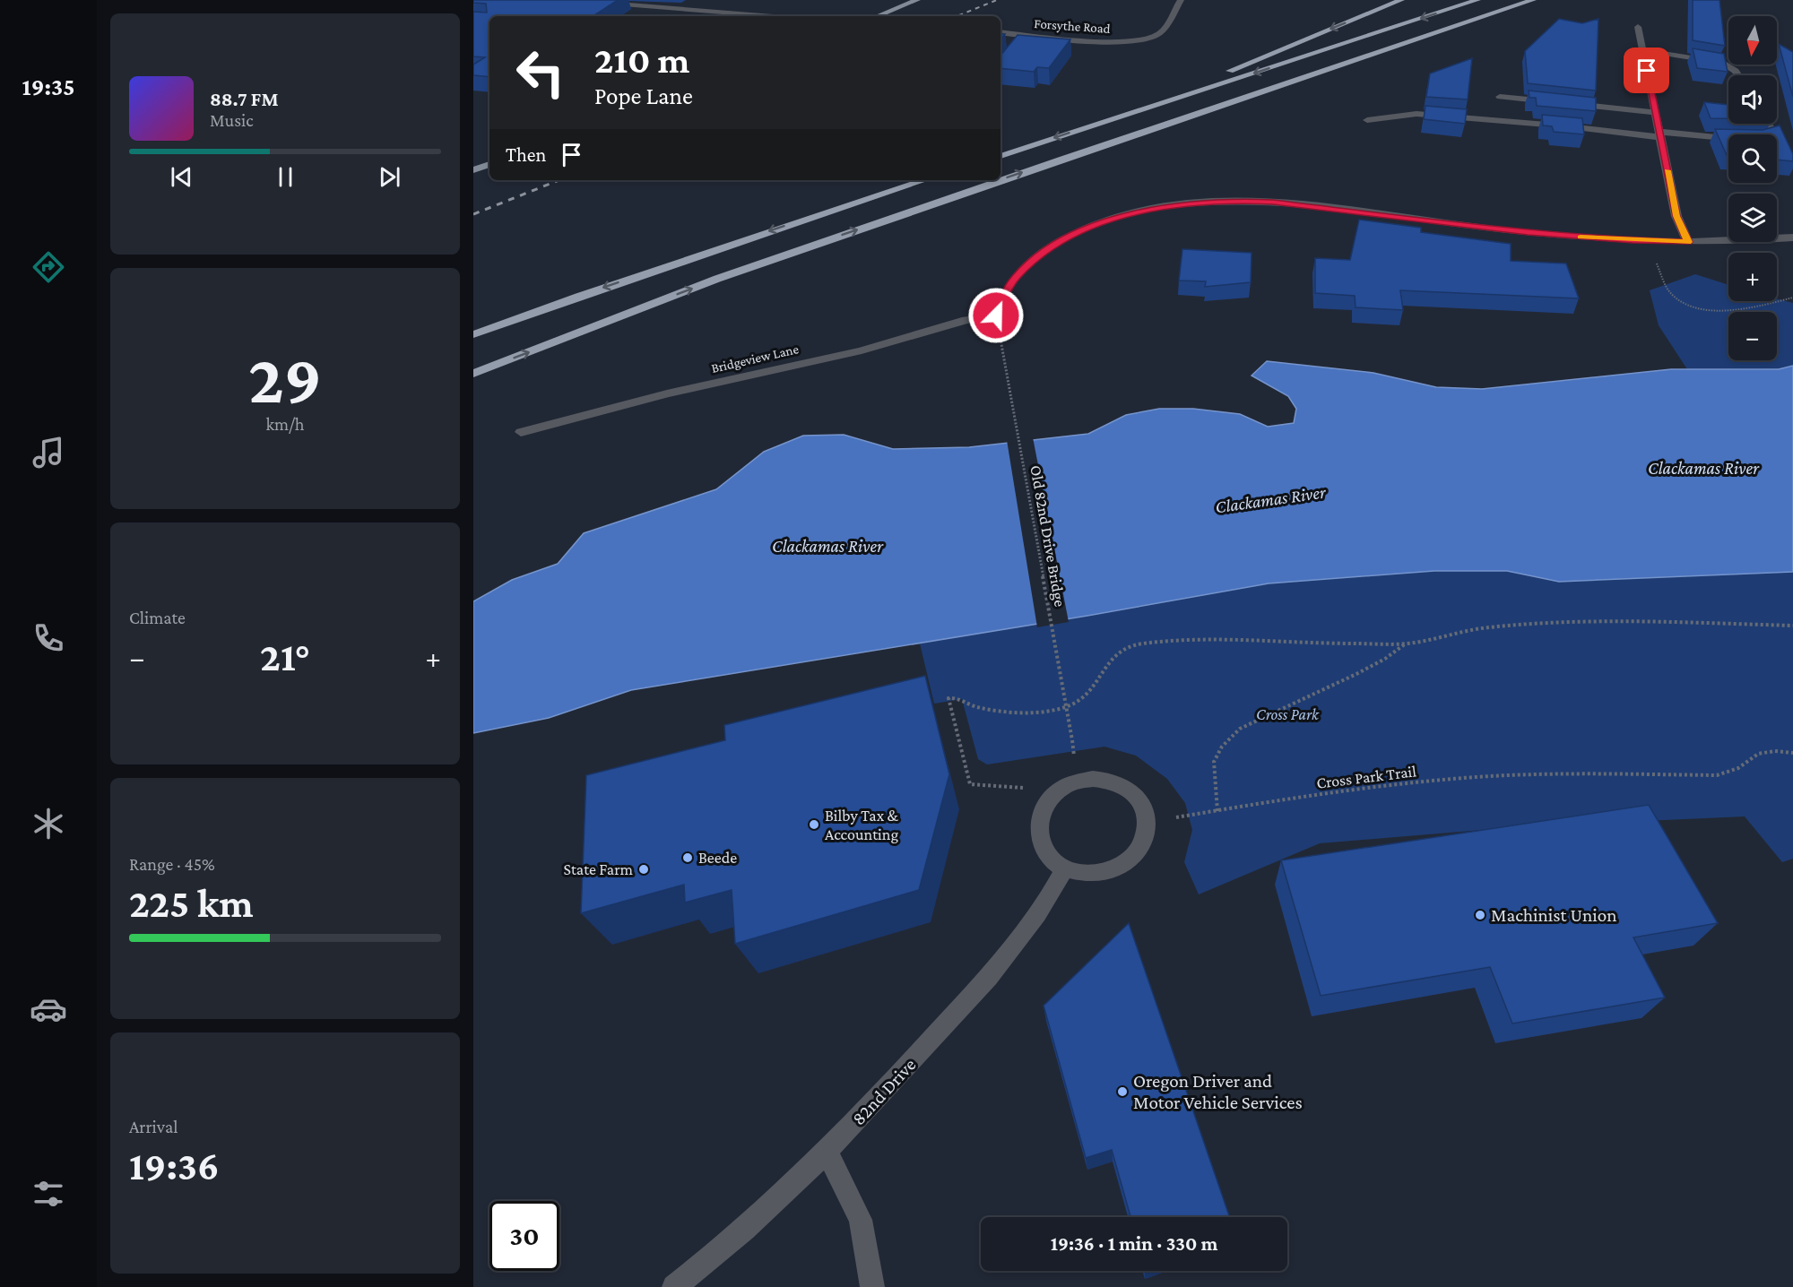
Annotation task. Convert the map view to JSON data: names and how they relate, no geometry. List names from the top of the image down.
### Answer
{
  "streets": {
    "street": ["Forsythe Road", "Bridgeview Lane", "82nd Drive"],
    "path": ["Old 82nd Drive Bridge", "Cross Park Trail"]
  },
  "crossings": [
    ["Cross Park Trail", "82nd Drive"]
  ],
  "water": ["Clackamas River"],
  "parks": ["Cross Park"],
  "places": [
    "Bilby Tax & Accounting",
    "Beede",
    "State Farm",
    "Machinist Union",
    "Oregon Driver and Motor Vehicle Services"
  ],
  "north": "bottom",
  "page": {
    "tabs": "19:35",
    "map_buttons": ["+", "−"],
    "turn": ["210 m", "Pope Lane"],
    "song": ["88.7 FM", "Music"],
    "then": "Then",
    "tile": [
      ["29", "km/h"],
      "Climate",
      ["Range · 45%", "225 km"],
      ["Arrival", "19:36"]
    ],
    "heat": ["−", "21°", "+"],
    "limit": "30",
    "trip": "19:36 · 1 min · 330 m"
  }
}
